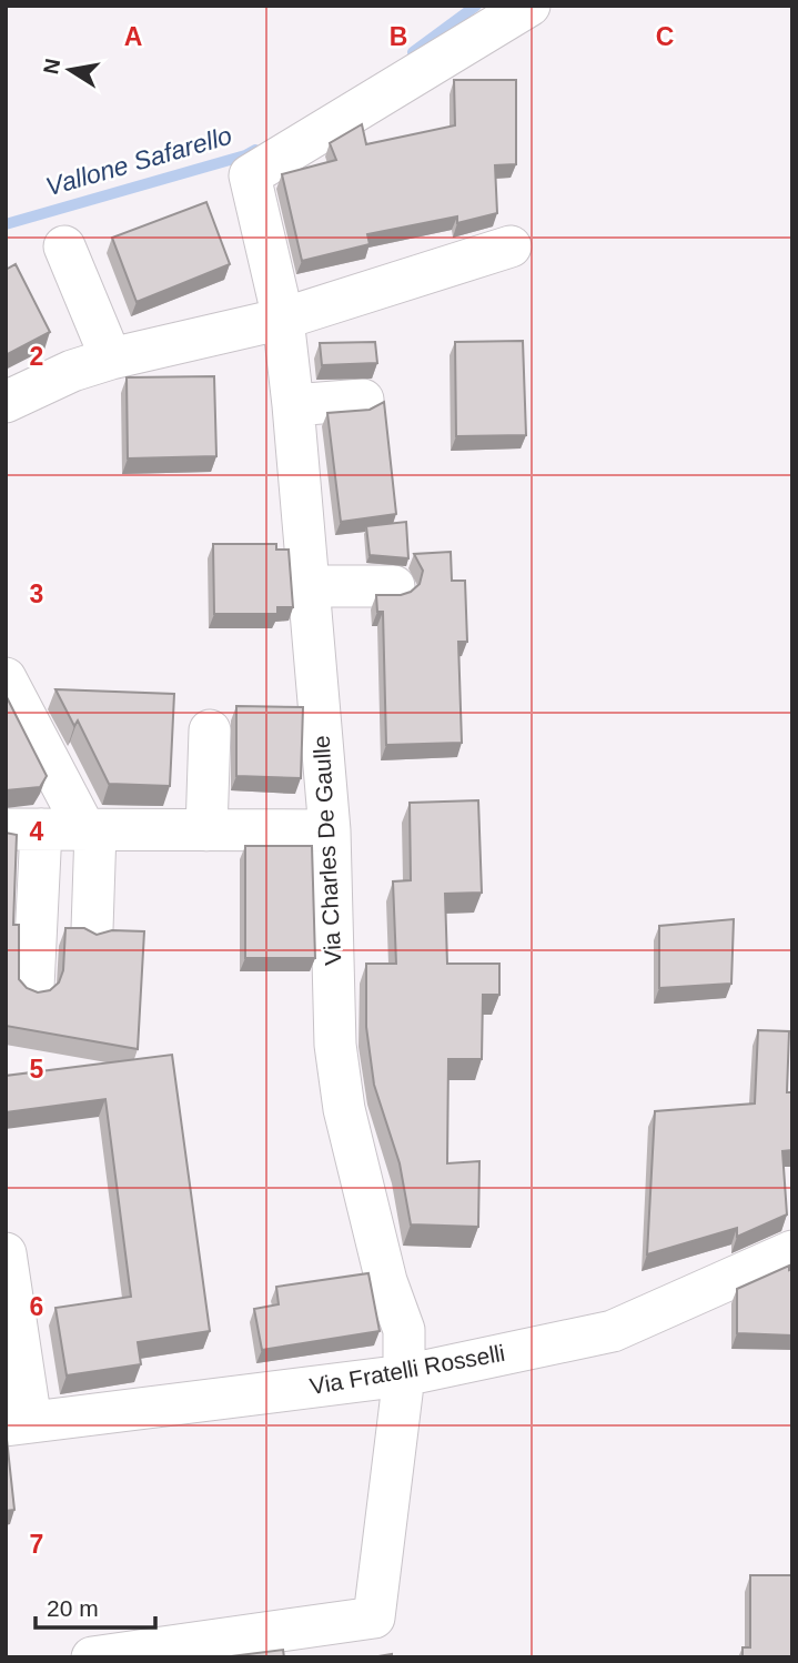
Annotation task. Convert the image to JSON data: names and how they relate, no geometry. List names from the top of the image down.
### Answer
{
  "streets": {
    "street": ["Via Charles De Gaulle", "Via Fratelli Rosselli"]
  },
  "crossings": [
    ["Via Charles De Gaulle", "Via Fratelli Rosselli"]
  ],
  "water": ["Vallone Safarello"],
  "scale_bar": "20 m",
  "north": "left",
  "grid": {
    "columns": ["A", "B", "C"],
    "rows": [
      "2",
      "3",
      "4",
      "5",
      "6",
      "7"
    ]
  }
}
